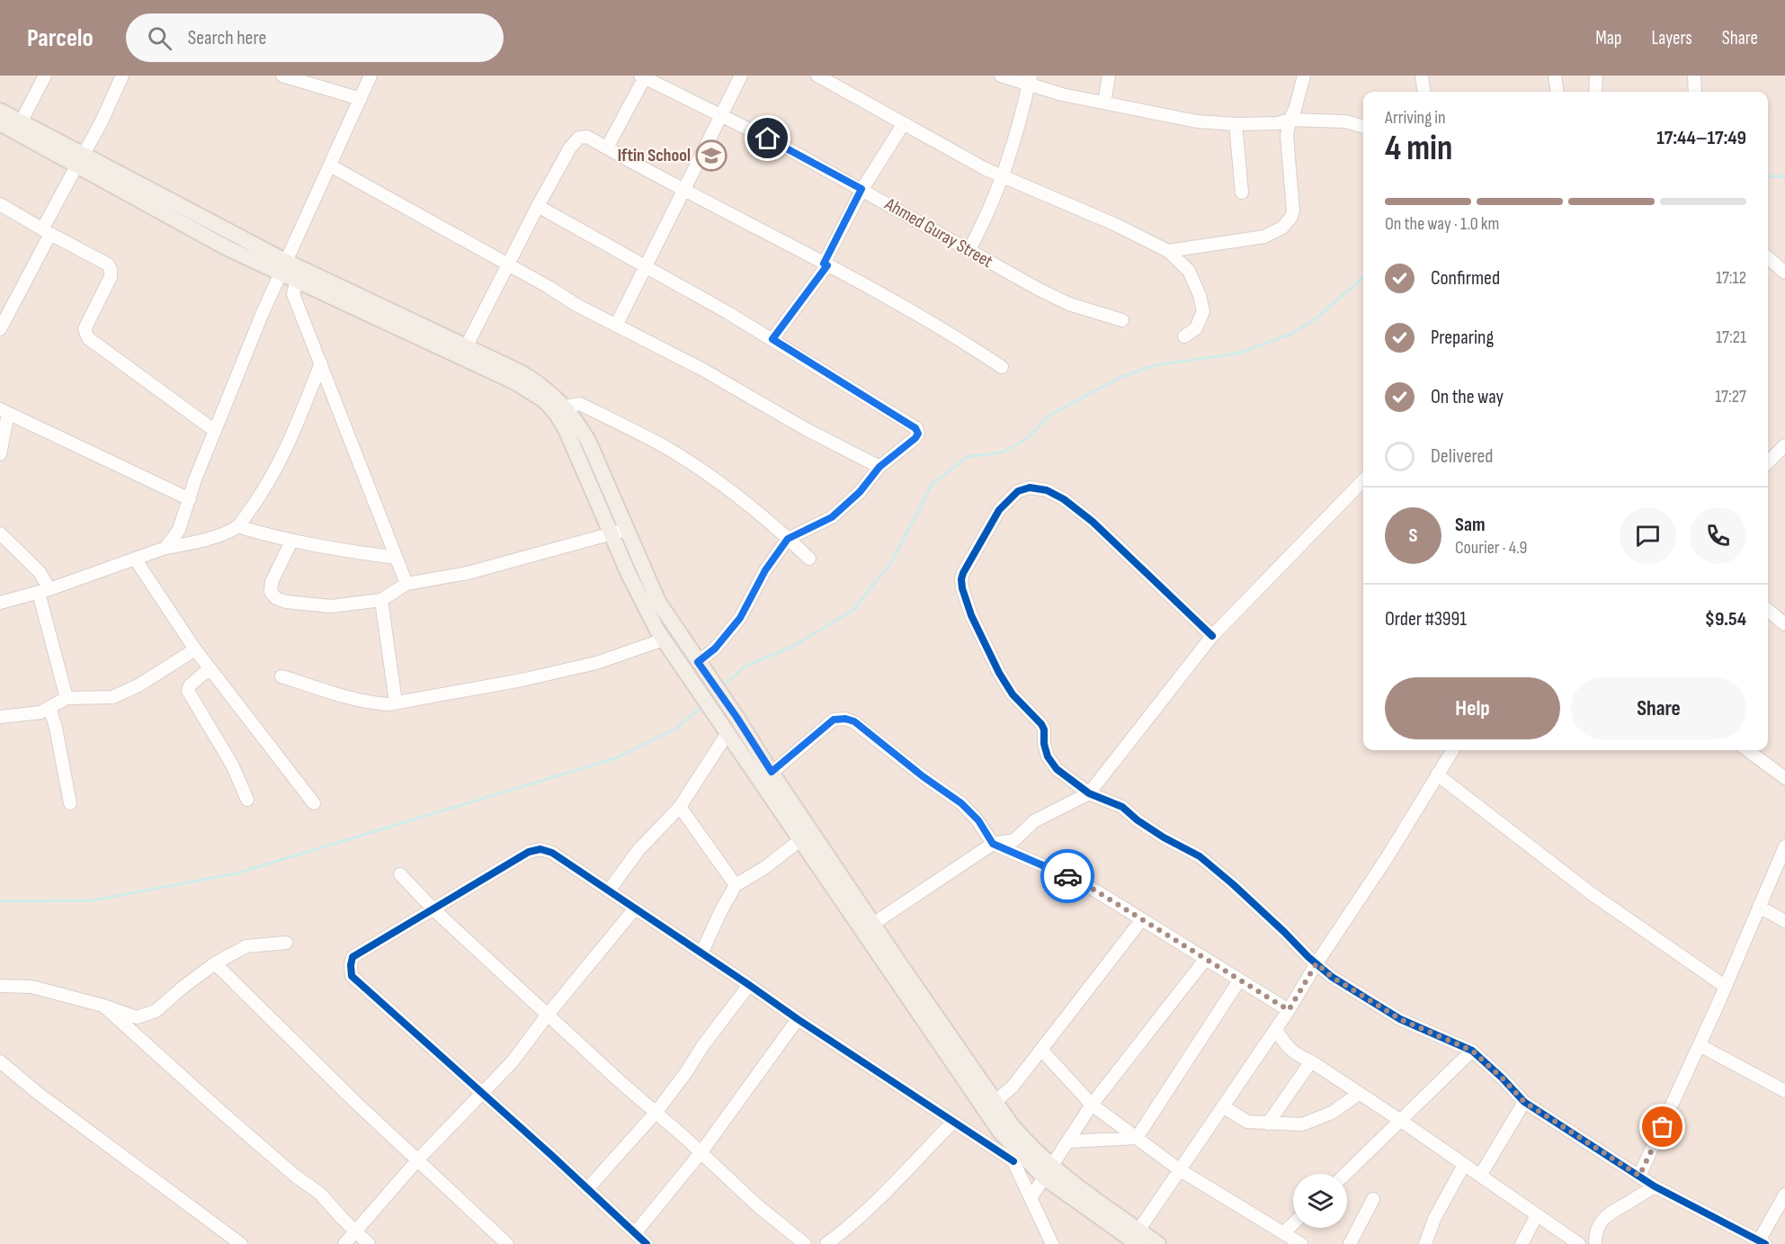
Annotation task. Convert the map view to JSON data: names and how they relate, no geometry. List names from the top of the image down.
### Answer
{
  "streets": {
    "street": ["Ahmed Guray Street"]
  },
  "places": {
    "school or university": ["Iftin School"]
  },
  "page": {
    "header": "Parcelo",
    "search": "Search here",
    "nav": ["Map", "Layers", "Share"],
    "heading": ["4 min", "Arriving in", "17:44–17:49"],
    "panel": [
      "Sam",
      "Courier · 4.9",
      "Order #3991",
      "$9.54"
    ],
    "bar": "On the way · 1.0 km",
    "list": [
      ["Confirmed", "17:12"],
      ["Preparing", "17:21"],
      ["On the way", "17:27"],
      "Delivered"
    ],
    "round": "S",
    "buttons": ["Help", "Share"]
  }
}
